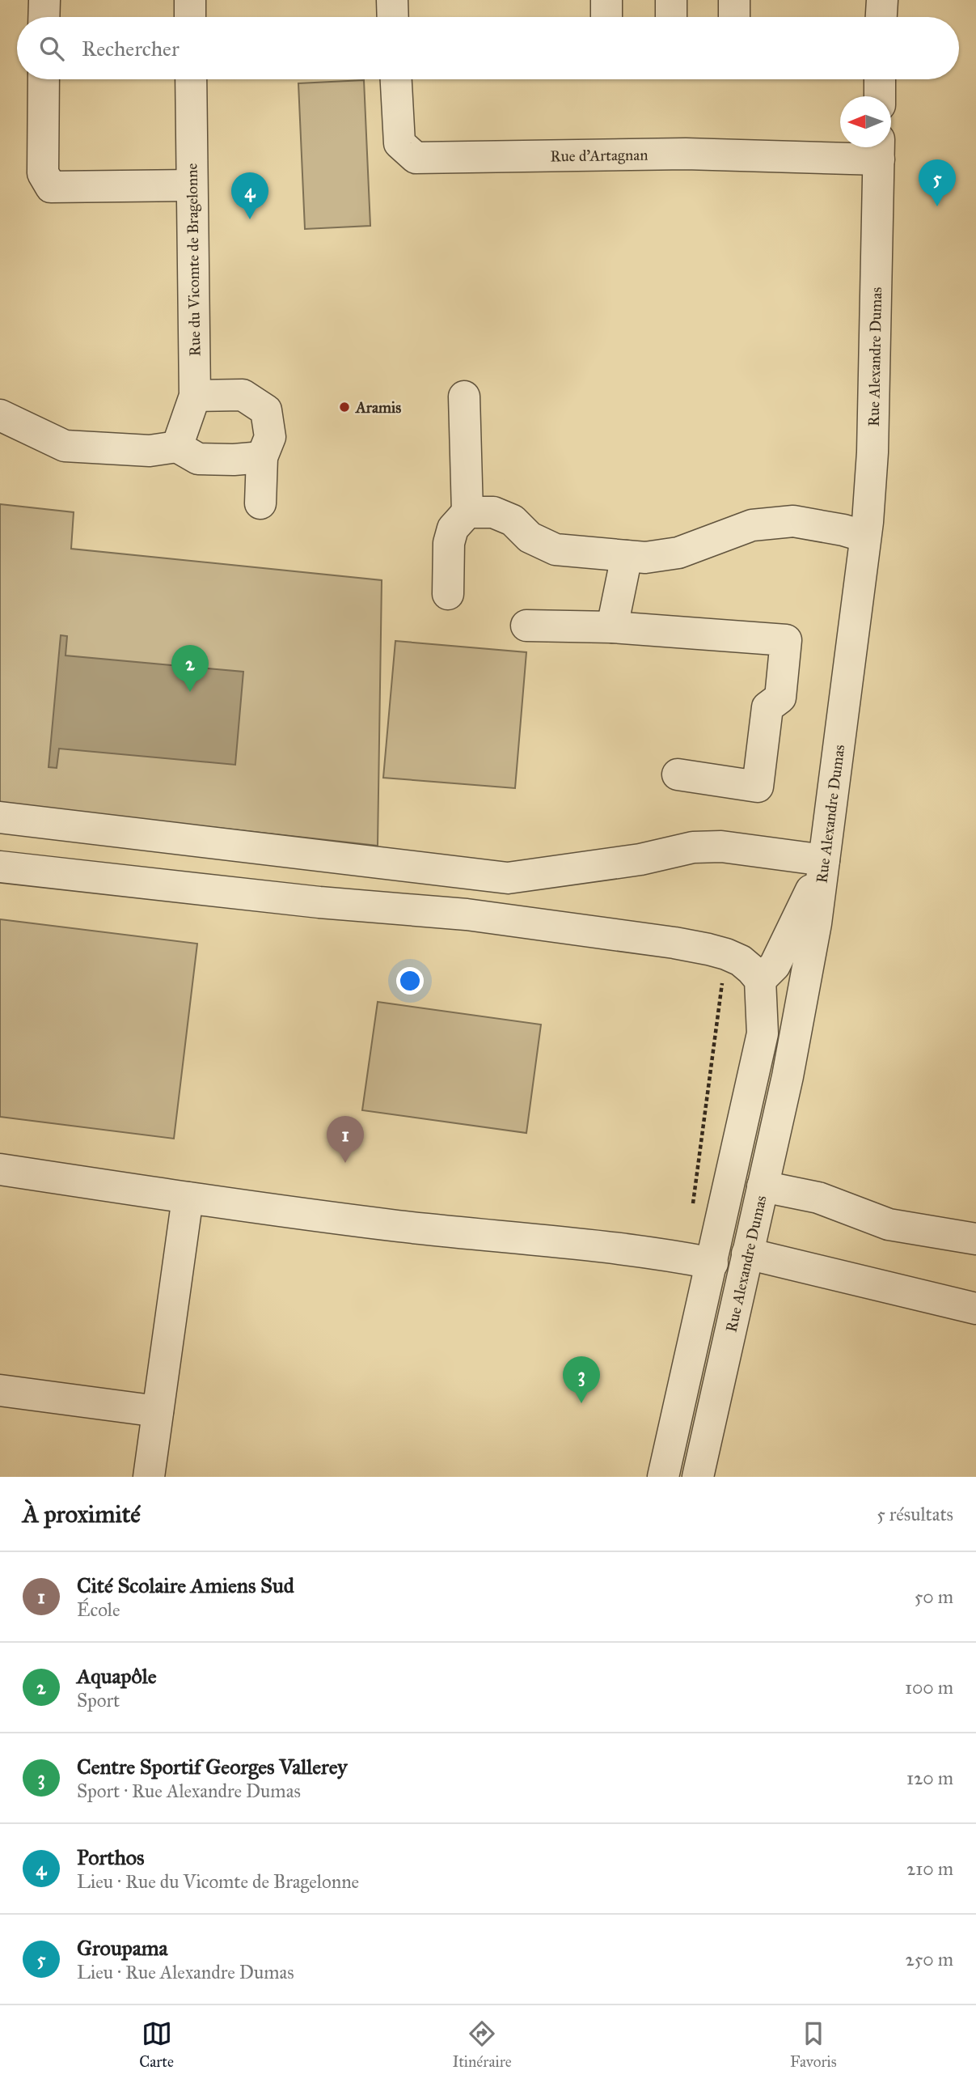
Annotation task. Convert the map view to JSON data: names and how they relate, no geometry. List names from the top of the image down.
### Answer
{
  "streets": {
    "street": ["Rue d'Artagnan", "Rue du Vicomte de Bragelonne", "Rue Alexandre Dumas"]
  },
  "crossings": [
    ["Rue d'Artagnan", "Rue Alexandre Dumas"]
  ],
  "places": ["Aramis"],
  "north": "left",
  "page": {
    "search": "Rechercher",
    "pins": [
      "5",
      "4",
      "2",
      "1",
      "3"
    ],
    "heading": ["À proximité", "5 résultats"],
    "list": [
      {
        "mark": "1",
        "name": "Cité Scolaire Amiens Sud",
        "note": "École",
        "value": "50 m"
      },
      {
        "mark": "2",
        "name": "Aquapôle",
        "note": "Sport",
        "value": "100 m"
      },
      {
        "mark": "3",
        "name": "Centre Sportif Georges Vallerey",
        "note": "Sport · Rue Alexandre Dumas",
        "value": "120 m"
      },
      {
        "mark": "4",
        "name": "Porthos",
        "note": "Lieu · Rue du Vicomte de Bragelonne",
        "value": "210 m"
      },
      {
        "mark": "5",
        "name": "Groupama",
        "note": "Lieu · Rue Alexandre Dumas",
        "value": "250 m"
      }
    ],
    "nav": ["Carte", "Itinéraire", "Favoris"]
  }
}
